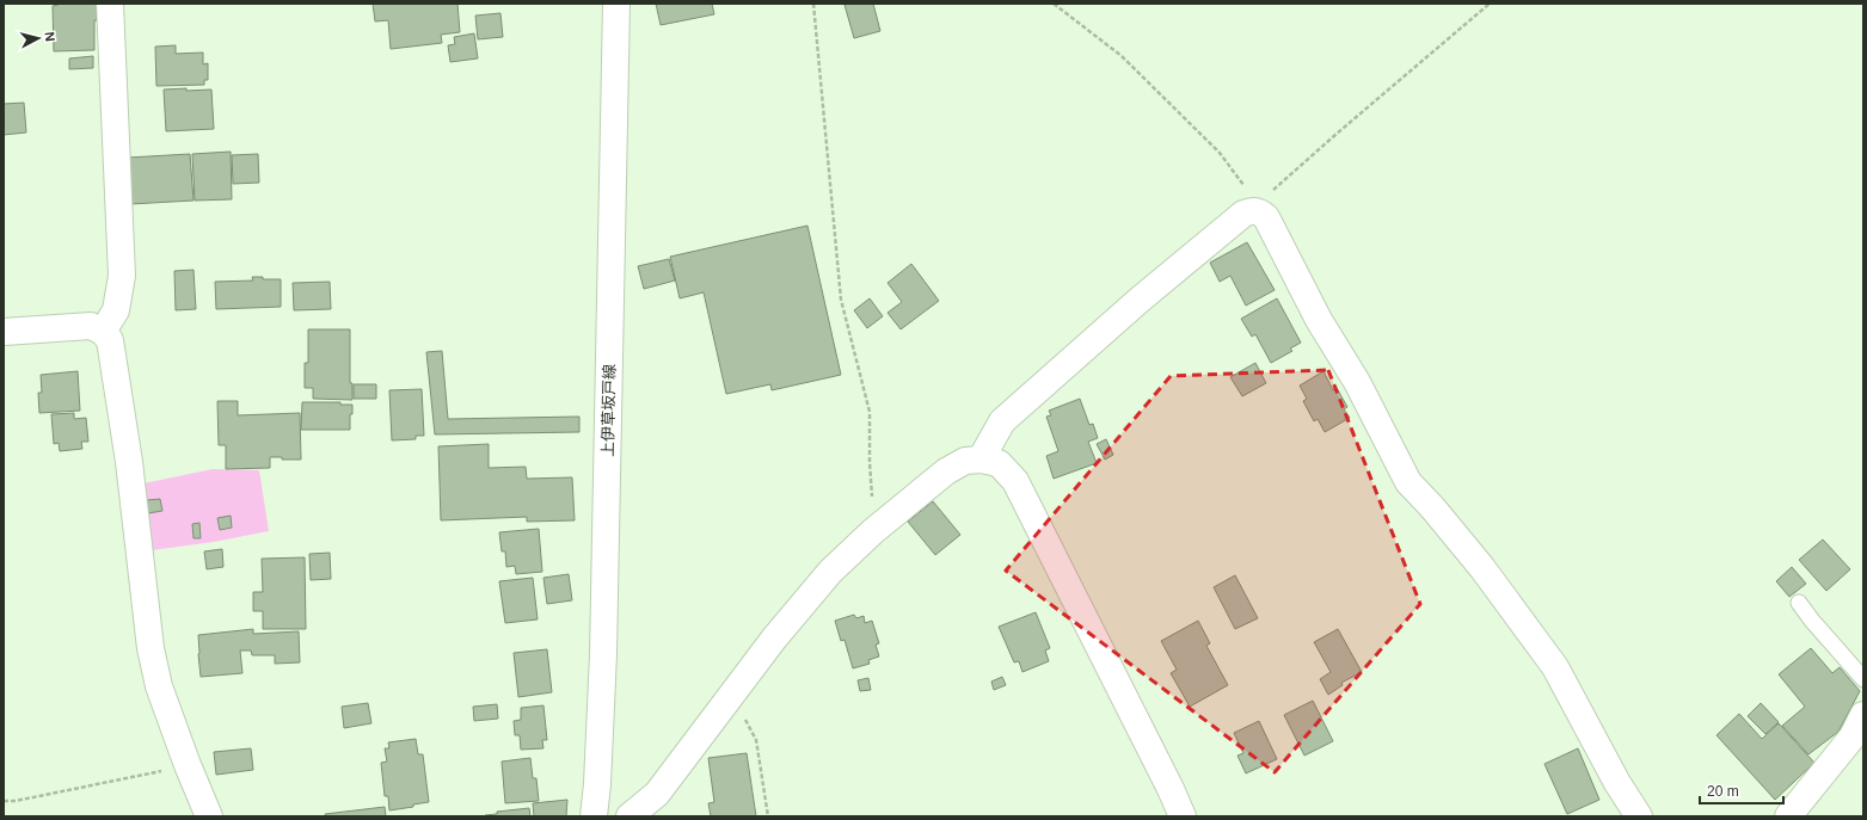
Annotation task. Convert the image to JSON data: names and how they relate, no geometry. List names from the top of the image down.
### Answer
{
  "streets": {
    "street": ["上伊草坂戸線"]
  },
  "scale_bar": "20 m",
  "north": "right"
}
